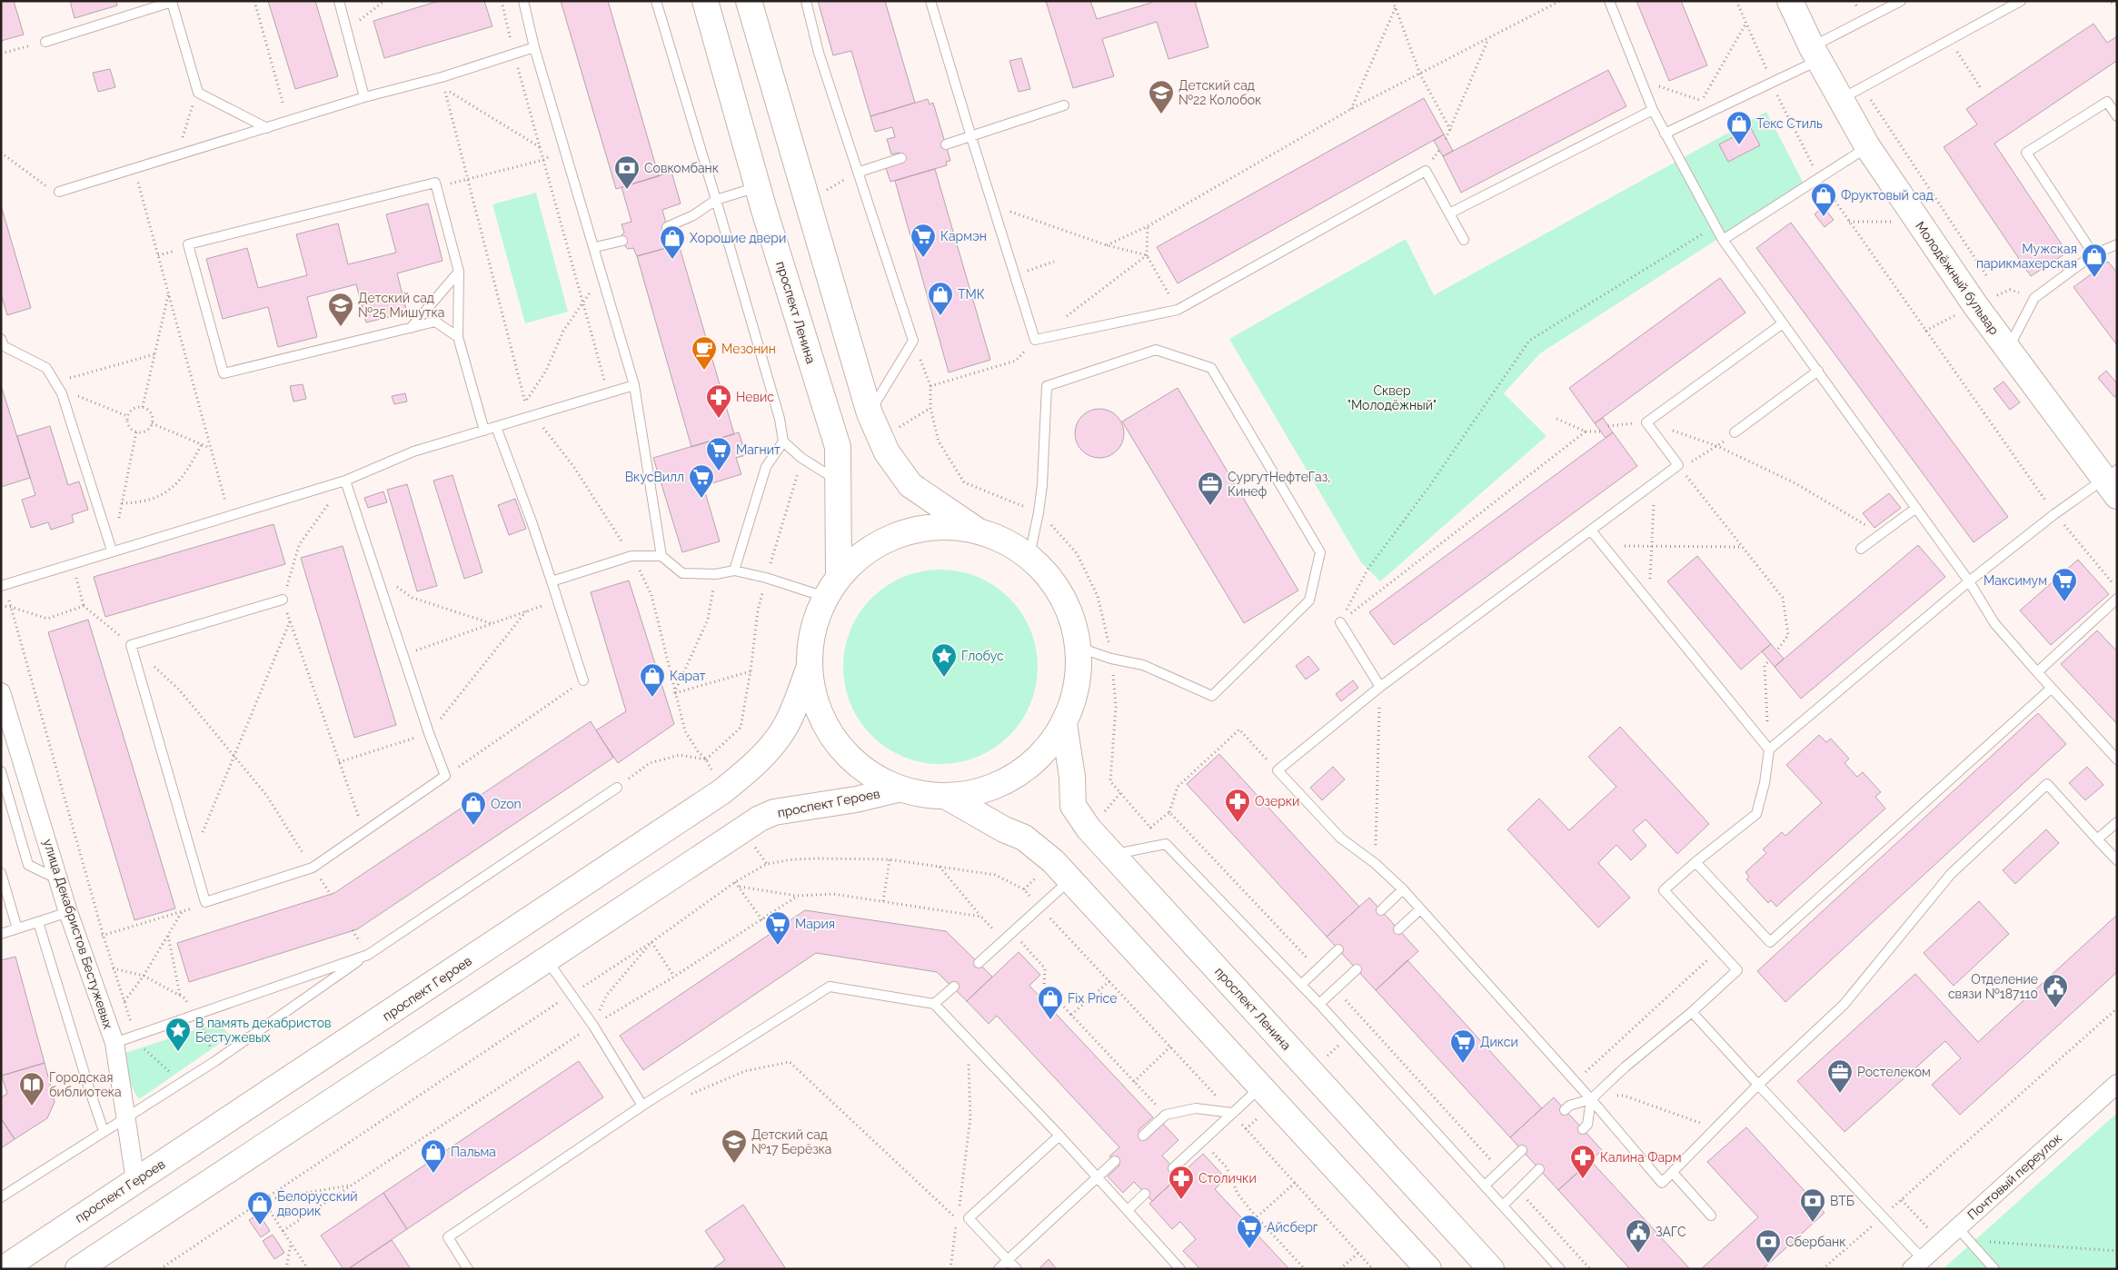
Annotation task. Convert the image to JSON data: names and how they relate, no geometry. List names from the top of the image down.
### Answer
{
  "streets": {
    "main road": ["Молодёжный бульвар", "проспект Ленина", "проспект Героев"],
    "street": ["улица Декабристов Бестужевых", "Почтовый переулок"]
  },
  "crossings": [
    ["проспект Героев", "улица Декабристов Бестужевых"]
  ],
  "parks": ["Сквер \"Молодёжный\""],
  "places": {
    "school or university": ["Детский сад №22 Колобок", "Детский сад №25 Мишутка", "Детский сад №17 Берёзка"],
    "shop": [
      "Текс Стиль",
      "Фруктовый сад",
      "Хорошие двери",
      "Мужская парикмахерская",
      "ТМК",
      "Карат",
      "Ozon",
      "Fix Price",
      "Пальма",
      "Белорусский дворик"
    ],
    "bank": ["Совкомбанк", "ВТБ", "Сбербанк"],
    "supermarket": [
      "Кармэн",
      "Магнит",
      "ВкусВилл",
      "Максимум",
      "Мария",
      "Дикси",
      "Айсберг"
    ],
    "cafe": ["Мезонин"],
    "pharmacy": [
      "Невис",
      "Озерки",
      "Калина Фарм",
      "Столички"
    ],
    "office": ["СургутНефтеГаз, Кинеф", "Ростелеком"],
    "place": ["Глобус", "В память декабристов Бестужевых"],
    "public building": ["Отделение связи №187110", "ЗАГС"],
    "library": ["Городская библиотека"]
  }
}
